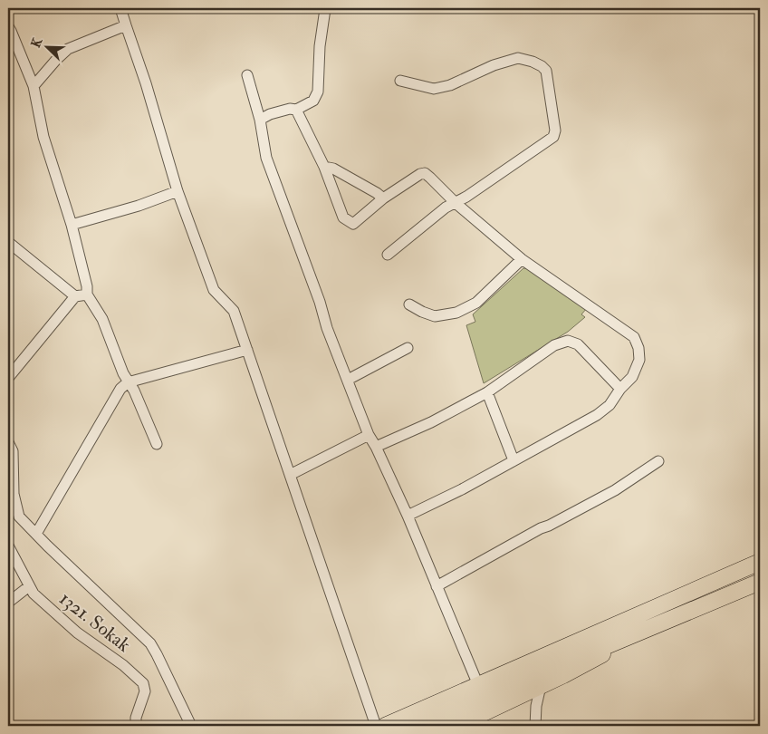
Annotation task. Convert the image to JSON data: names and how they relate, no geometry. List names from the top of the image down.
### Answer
{
  "streets": {
    "street": ["1321. Sokak"]
  },
  "north": "top left"
}
